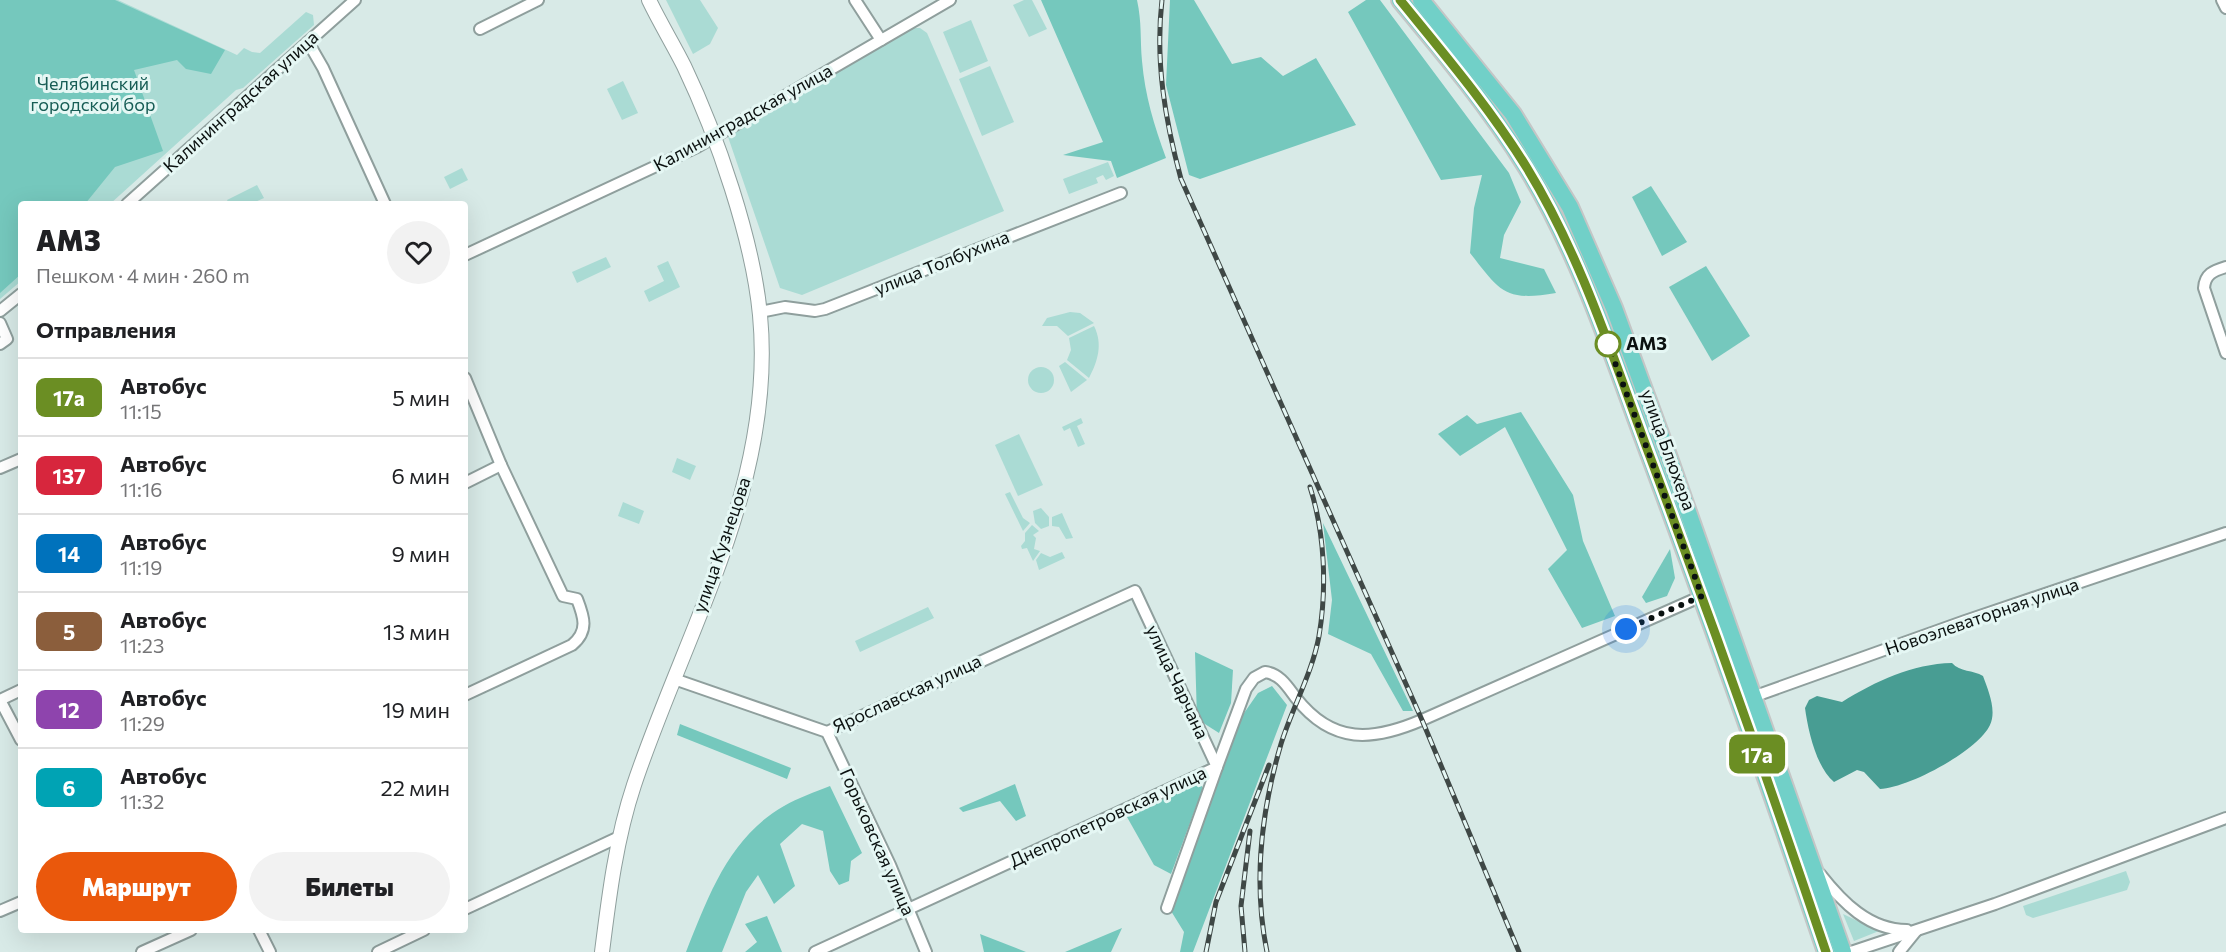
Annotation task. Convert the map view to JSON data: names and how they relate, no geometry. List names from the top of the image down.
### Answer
{
  "streets": {
    "main road": ["улица Блюхера"],
    "street": [
      "Калининградская улица",
      "улица Толбухина",
      "улица Кузнецова",
      "Новоэлеваторная улица",
      "улица Чарчана",
      "Ярославская улица",
      "Днепропетровская улица",
      "Горьковская улица"
    ]
  },
  "crossings": [
    ["Калининградская улица", "улица Кузнецова"],
    ["улица Толбухина", "улица Кузнецова"],
    ["улица Блюхера", "Новоэлеваторная улица"],
    ["улица Блюхера", "Днепропетровская улица"],
    ["улица Кузнецова", "Ярославская улица"],
    ["улица Чарчана", "Ярославская улица"],
    ["улица Чарчана", "Днепропетровская улица"],
    ["Ярославская улица", "Горьковская улица"],
    ["Днепропетровская улица", "Горьковская улица"]
  ],
  "parks": ["Челябинский городской бор"],
  "places": ["АМЗ"],
  "lines": ["bus line 17a"],
  "page": {
    "on_map": "17a",
    "heading": [
      ["АМЗ", "Пешком · 4 мин · 260 m"],
      "Отправления"
    ],
    "list": [
      {
        "mark": "17a",
        "name": "Автобус",
        "note": "11:15",
        "value": "5 мин"
      },
      {
        "mark": "137",
        "name": "Автобус",
        "note": "11:16",
        "value": "6 мин"
      },
      {
        "mark": "14",
        "name": "Автобус",
        "note": "11:19",
        "value": "9 мин"
      },
      {
        "mark": "5",
        "name": "Автобус",
        "note": "11:23",
        "value": "13 мин"
      },
      {
        "mark": "12",
        "name": "Автобус",
        "note": "11:29",
        "value": "19 мин"
      },
      {
        "mark": "6",
        "name": "Автобус",
        "note": "11:32",
        "value": "22 мин"
      }
    ],
    "buttons": ["Маршрут", "Билеты"]
  }
}
